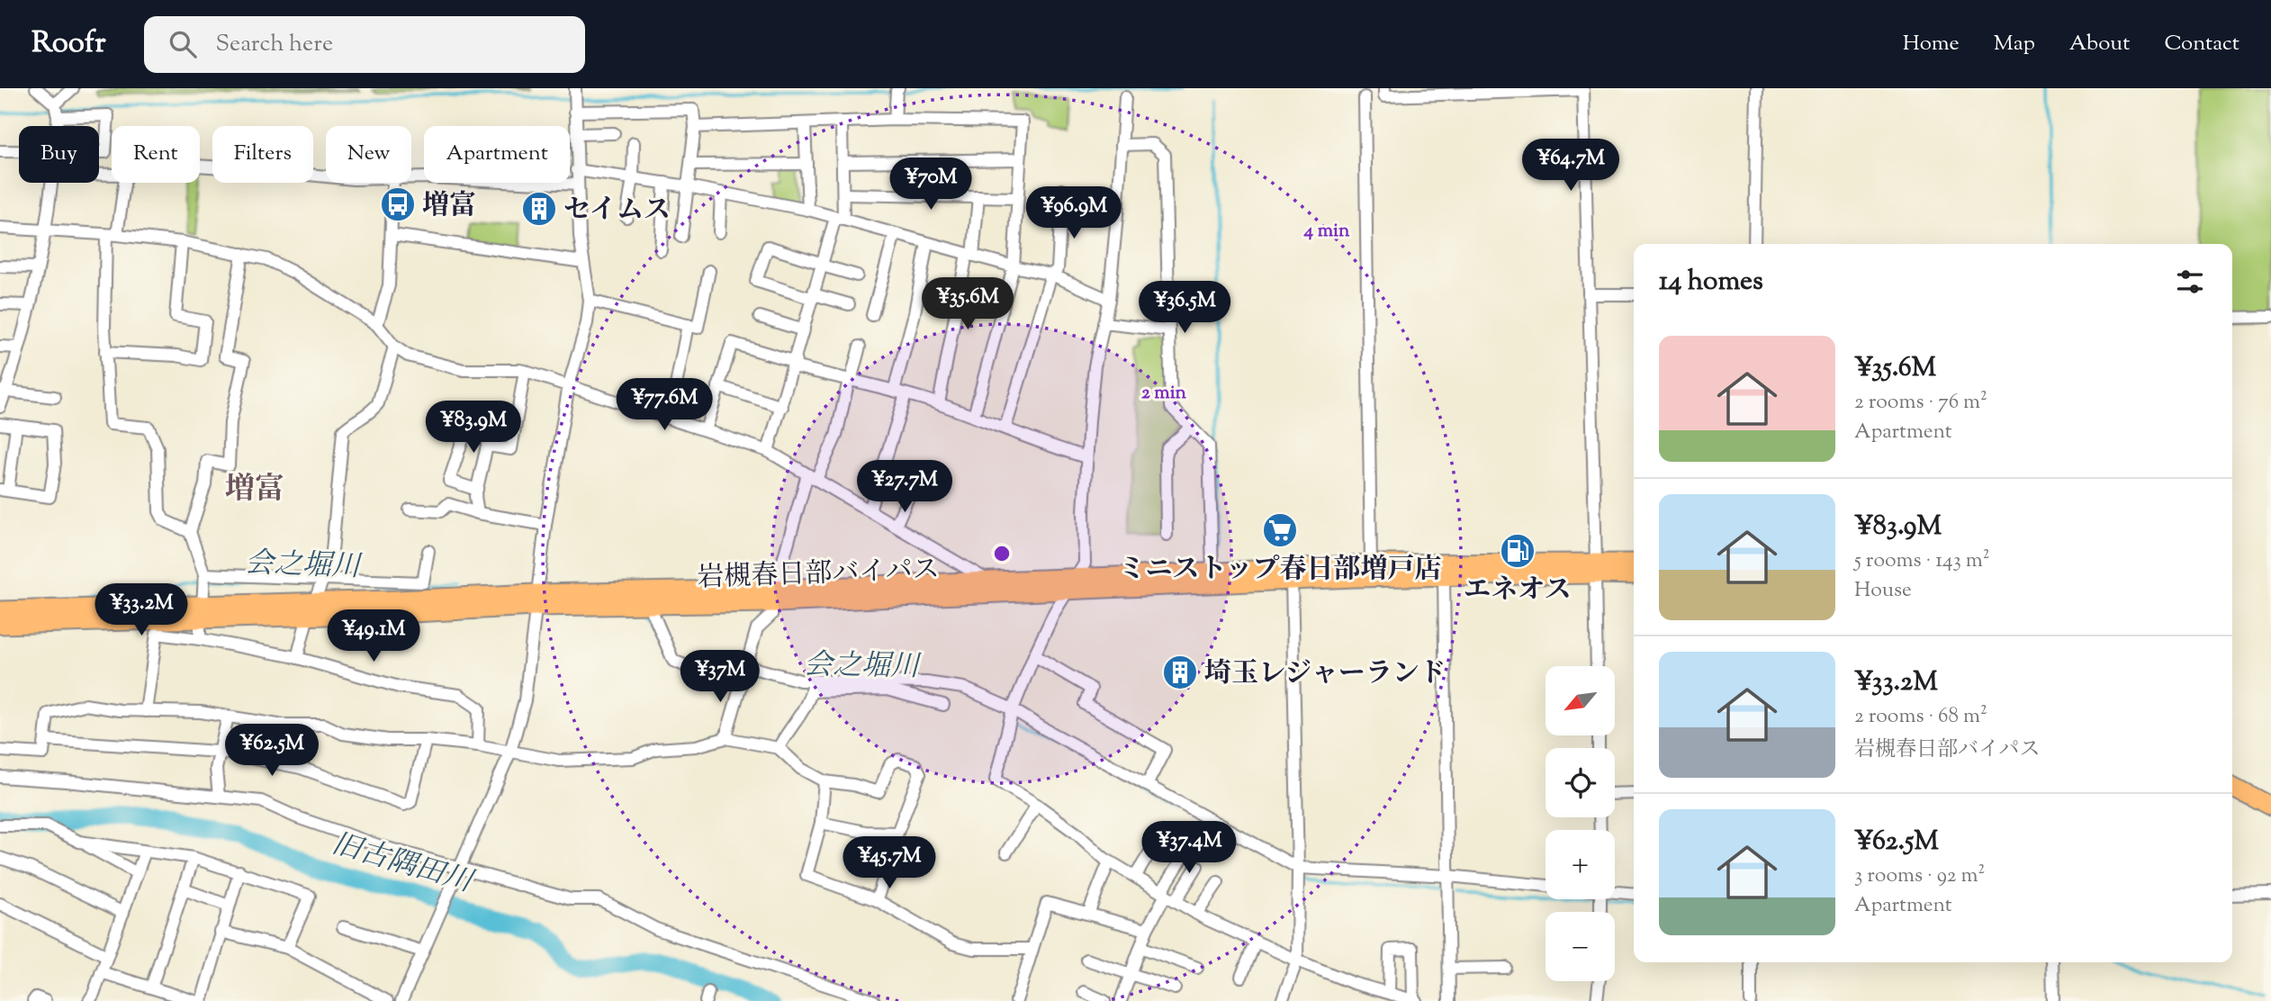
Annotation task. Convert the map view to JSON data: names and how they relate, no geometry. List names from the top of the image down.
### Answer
{
  "streets": {
    "highway": ["岩槻春日部バイパス"]
  },
  "districts": ["増富"],
  "water": ["会之堀川", "旧古隅田川"],
  "places": {
    "bus stop": ["増富"],
    "building": ["セイムス", "埼玉レジャーランド"],
    "supermarket": ["ミニストップ春日部増戸店"],
    "fuel station": ["エネオス"]
  },
  "north": "bottom left",
  "page": {
    "header": "Roofr",
    "search": "Search here",
    "nav": [
      "Home",
      "Map",
      "About",
      "Contact"
    ],
    "chip": [
      "Buy",
      "Rent",
      "Filters",
      "New",
      "Apartment"
    ],
    "price": [
      "¥64.7M",
      "¥70M",
      "¥96.9M",
      "¥35.6M",
      "¥36.5M",
      "¥77.6M",
      "¥83.9M",
      "¥27.7M",
      "¥33.2M",
      "¥49.1M",
      "¥37M",
      "¥62.5M",
      "¥37.4M",
      "¥45.7M"
    ],
    "heading": "14 homes",
    "list": [
      {
        "name": "¥35.6M",
        "note": "2 rooms · 76 m² · Apartment"
      },
      {
        "name": "¥83.9M",
        "note": "5 rooms · 143 m² · House"
      },
      {
        "name": "¥33.2M",
        "note": "2 rooms · 68 m² · 岩槻春日部バイパス"
      },
      {
        "name": "¥62.5M",
        "note": "3 rooms · 92 m² · Apartment"
      }
    ],
    "map_buttons": ["+", "−"]
  },
  "rings": ["4 min", "2 min"]
}
